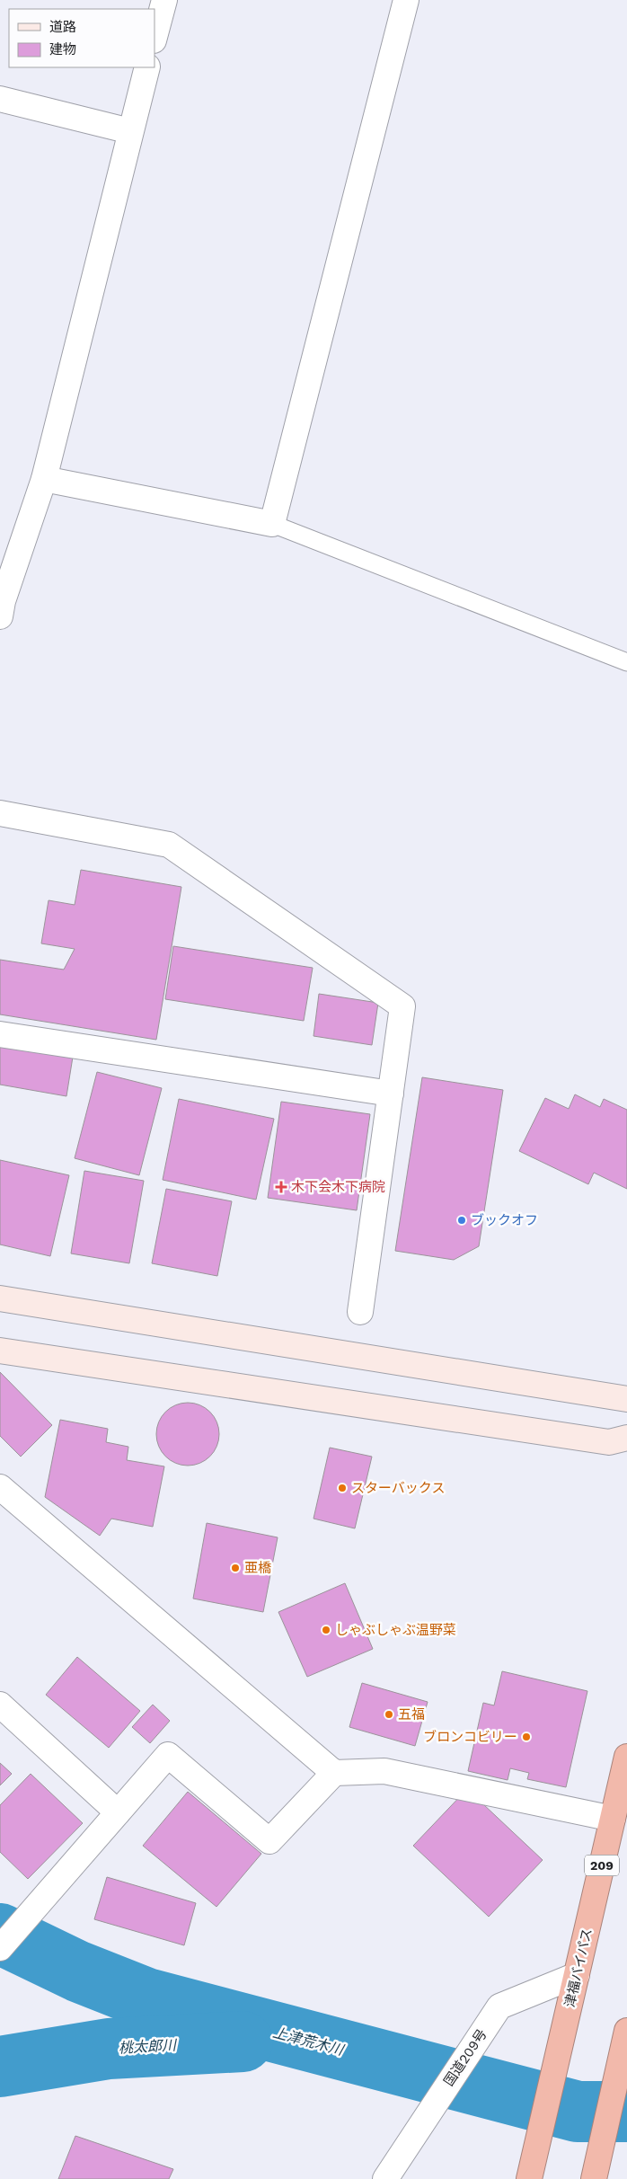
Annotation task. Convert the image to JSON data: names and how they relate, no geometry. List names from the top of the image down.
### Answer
{
  "streets": {
    "highway": ["209", "津福バイパス"],
    "street": ["国道209号"]
  },
  "crossings": [
    ["津福バイパス", "国道209号"]
  ],
  "water": ["上津荒木川", "桃太郎川"],
  "places": {
    "health": ["木下会木下病院"],
    "other": [
      "ブックオフ",
      "スターバックス",
      "亜橋",
      "しゃぶしゃぶ温野菜",
      "五福",
      "ブロンコビリー"
    ]
  },
  "legend": ["道路", "建物"]
}
